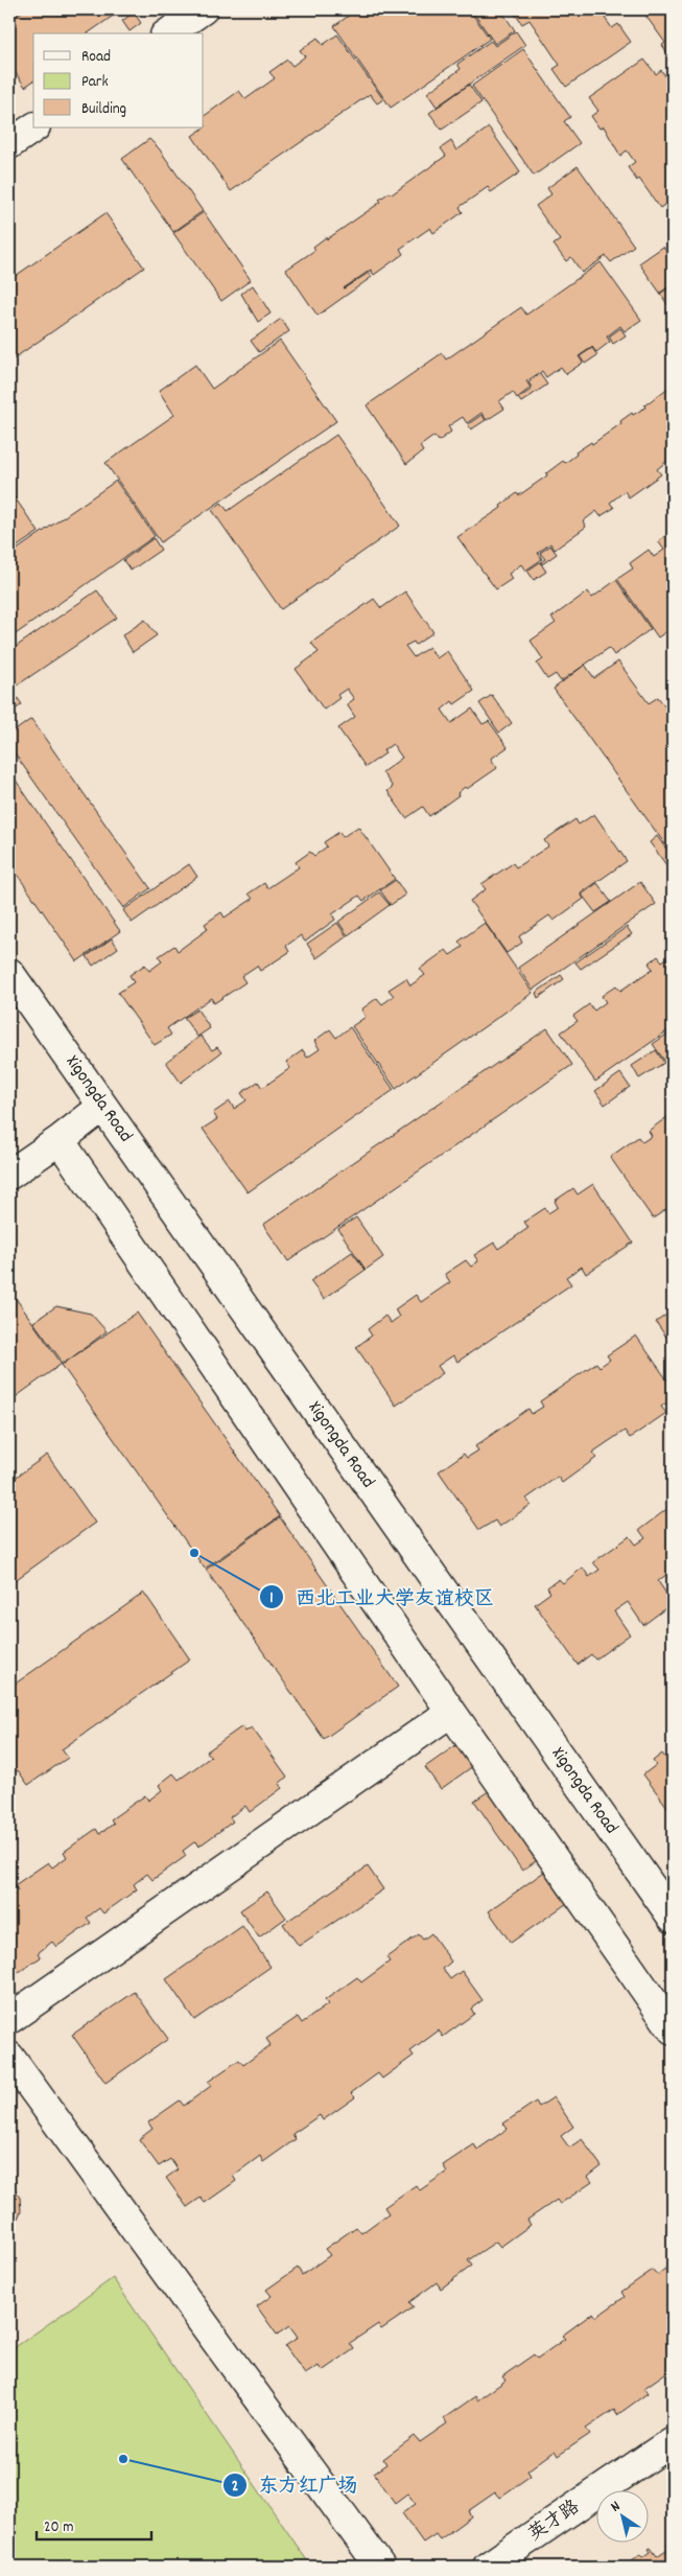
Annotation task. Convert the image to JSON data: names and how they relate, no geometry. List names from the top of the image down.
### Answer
{
  "streets": {
    "street": ["Xigongda Road", "英才路"]
  },
  "places": ["西北工业大学友谊校区", "东方红广场"],
  "legend": ["Road", "Park", "Building"],
  "scale_bar": "20 m",
  "north": "top left"
}
